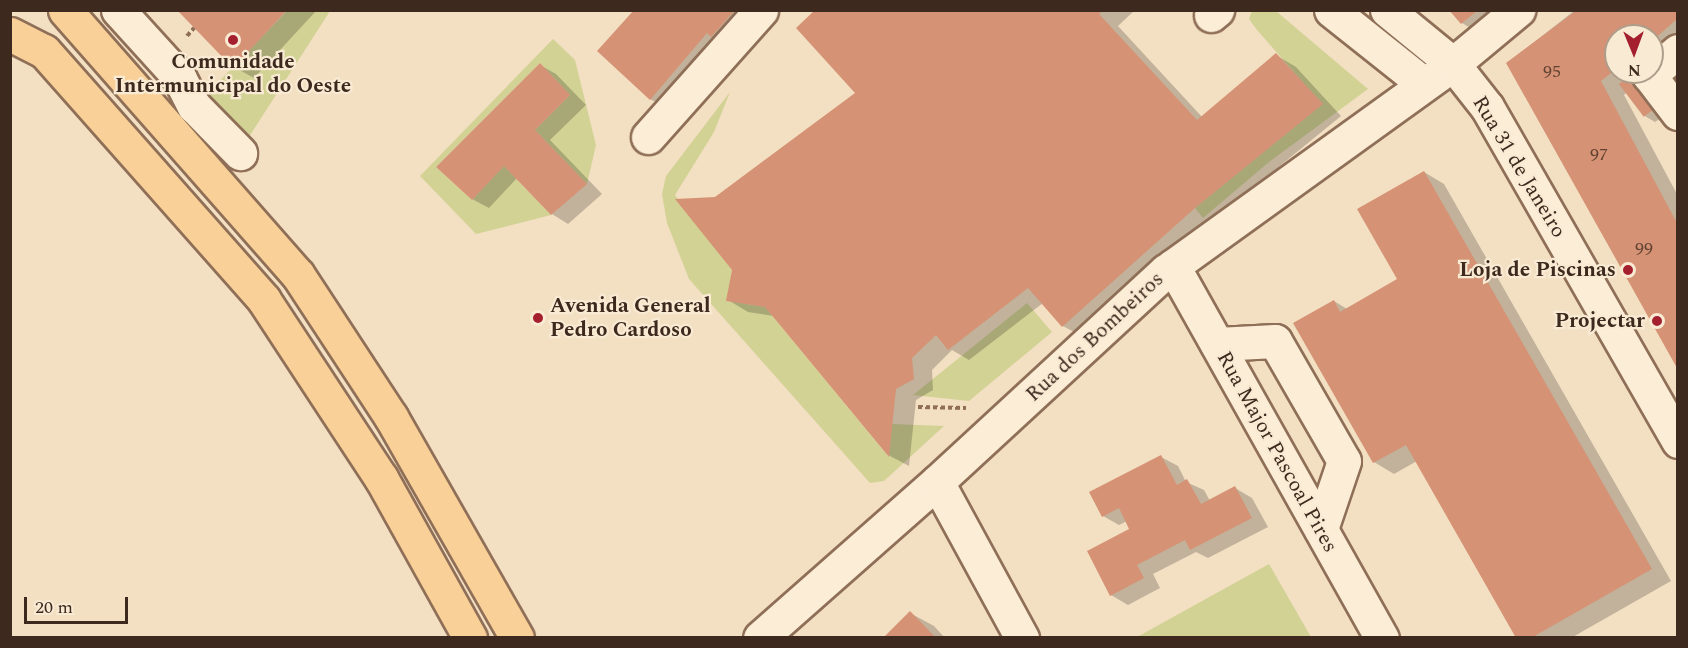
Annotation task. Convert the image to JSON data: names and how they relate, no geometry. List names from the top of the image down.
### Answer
{
  "streets": {
    "street": ["Rua 31 de Janeiro", "Rua dos Bombeiros", "Rua Major Pascoal Pires"]
  },
  "crossings": [
    ["Rua 31 de Janeiro", "Rua dos Bombeiros"],
    ["Rua dos Bombeiros", "Rua Major Pascoal Pires"]
  ],
  "places": [
    "Comunidade Intermunicipal do Oeste",
    "Loja de Piscinas",
    "Avenida General Pedro Cardoso",
    "Projectar"
  ],
  "house_numbers": ["95", "97", "99"],
  "scale_bar": "20 m",
  "north": "bottom"
}
